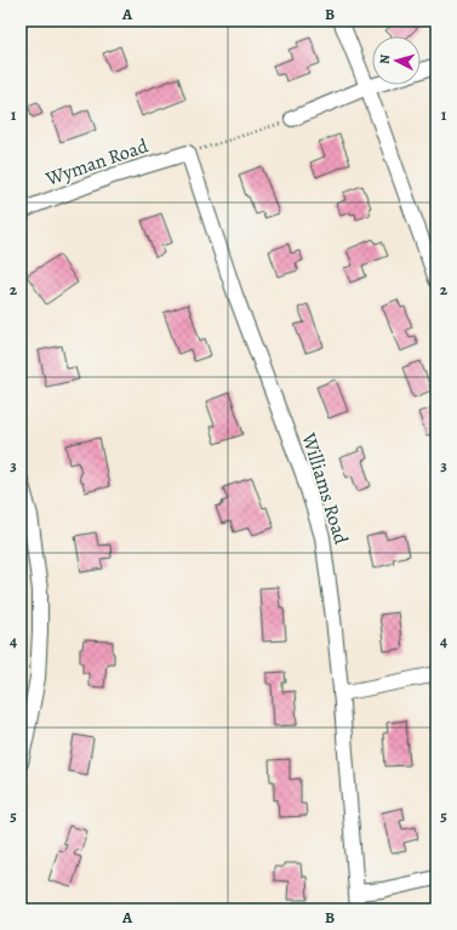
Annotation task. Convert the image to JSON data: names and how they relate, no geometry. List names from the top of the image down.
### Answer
{
  "streets": {
    "street": ["Wyman Road", "Williams Road"]
  },
  "crossings": [
    ["Wyman Road", "Williams Road"]
  ],
  "north": "left",
  "grid": {
    "columns": ["A", "B"],
    "rows": [
      "1",
      "2",
      "3",
      "4",
      "5"
    ]
  }
}
